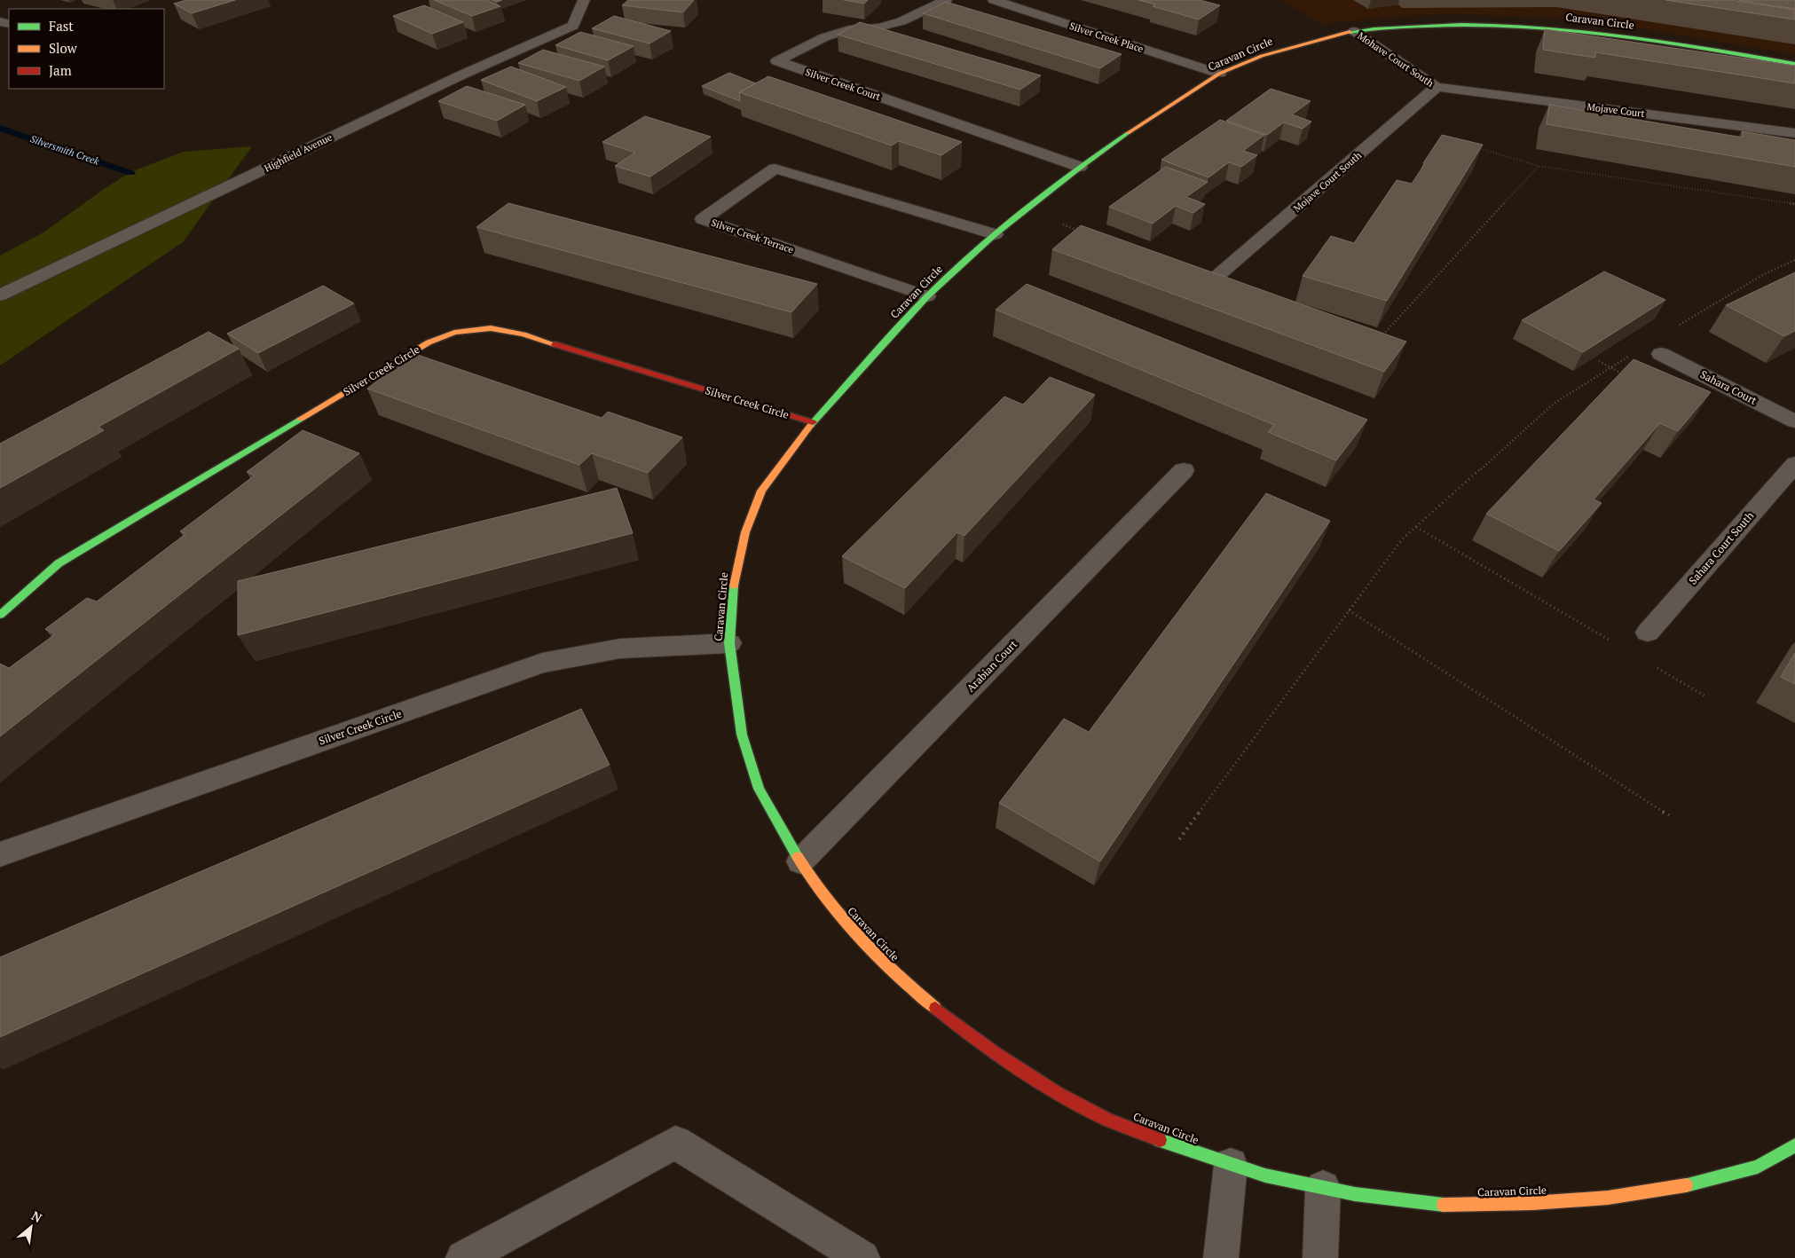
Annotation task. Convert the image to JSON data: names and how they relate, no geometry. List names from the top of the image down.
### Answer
{
  "streets": {
    "street": [
      "Caravan Circle",
      "Silver Creek Place",
      "Mohave Court South",
      "Silver Creek Court",
      "Mojave Court",
      "Highfield Avenue",
      "Mojave Court South",
      "Silver Creek Terrace",
      "Silver Creek Circle",
      "Sahara Court",
      "Sahara Court South",
      "Arabian Court"
    ]
  },
  "crossings": [
    ["Caravan Circle", "Silver Creek Place"],
    ["Caravan Circle", "Mohave Court South"],
    ["Caravan Circle", "Silver Creek Court"],
    ["Caravan Circle", "Silver Creek Terrace"],
    ["Caravan Circle", "Silver Creek Circle"],
    ["Caravan Circle", "Arabian Court"],
    ["Mohave Court South", "Mojave Court"],
    ["Mohave Court South", "Mojave Court South"],
    ["Mojave Court", "Mojave Court South"]
  ],
  "water": ["Silversmith Creek"],
  "legend": ["Fast", "Slow", "Jam"],
  "north": "top right"
}
